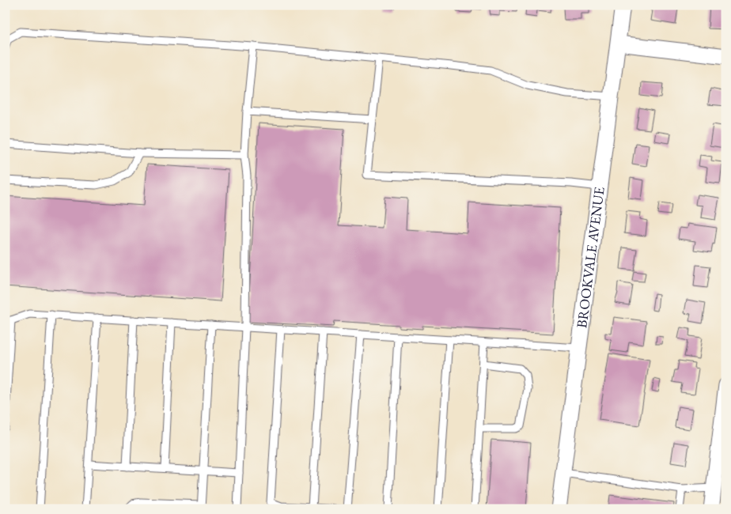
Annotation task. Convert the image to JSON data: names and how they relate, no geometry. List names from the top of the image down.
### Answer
{
  "streets": {
    "street": ["BROOKVALE AVENUE"]
  }
}
